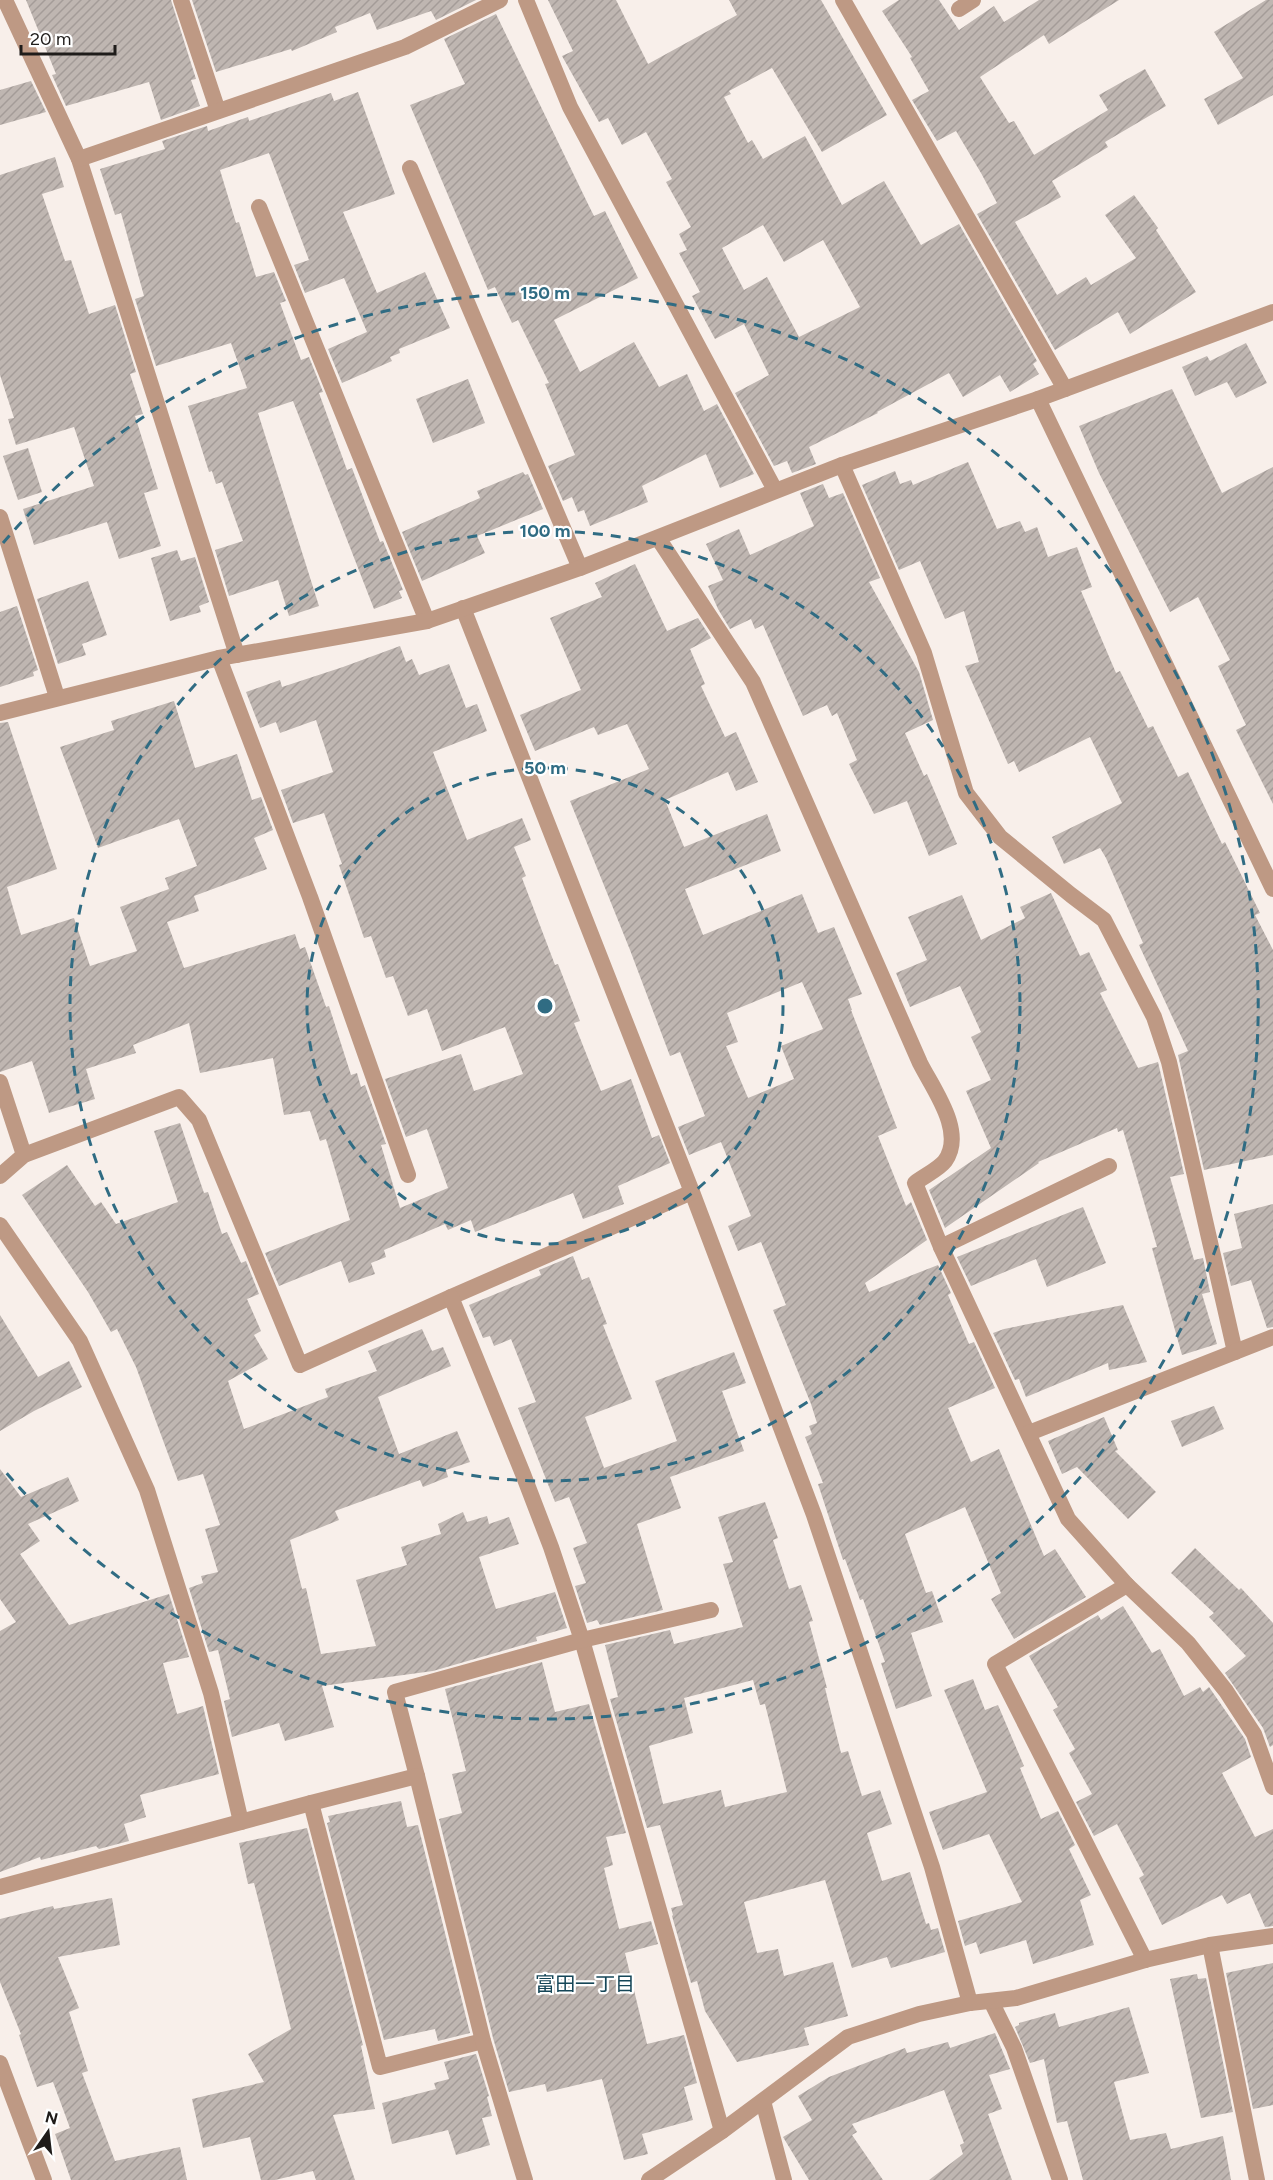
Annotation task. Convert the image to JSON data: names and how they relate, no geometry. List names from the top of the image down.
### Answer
{
  "districts": ["富田一丁目"],
  "scale_bar": "20 m",
  "north": "top",
  "rings": ["150 m", "100 m", "50 m"]
}
